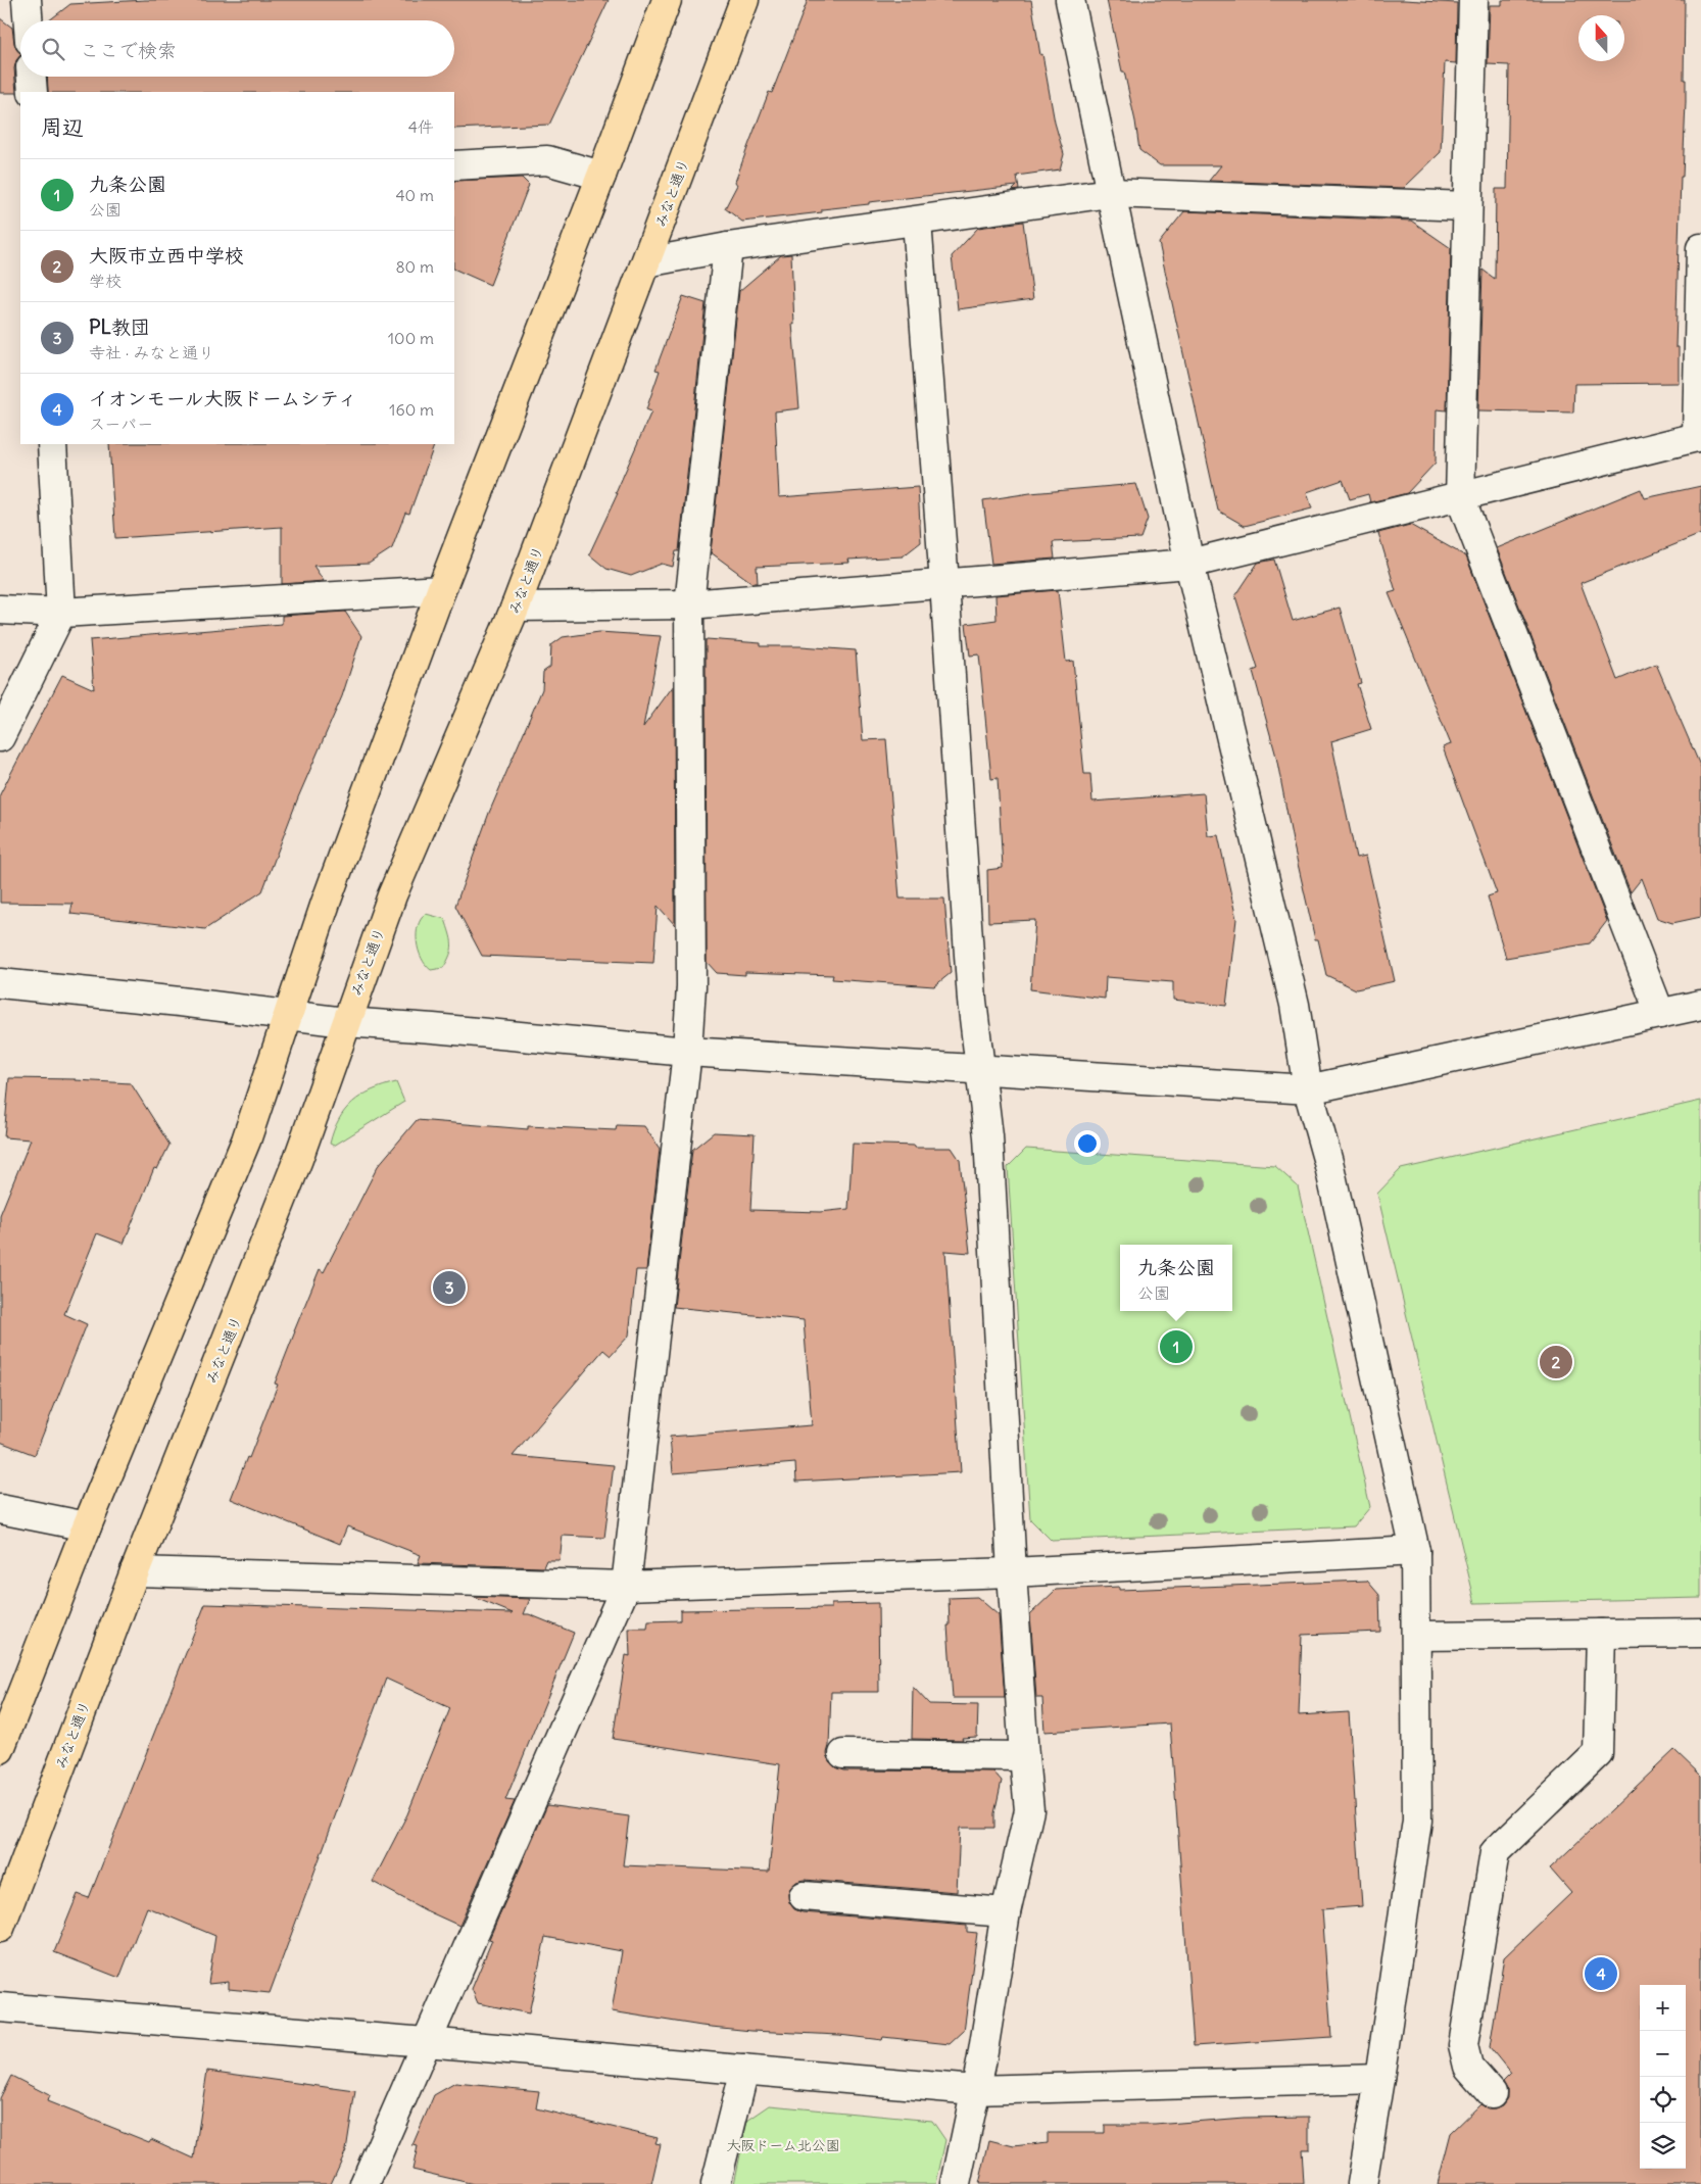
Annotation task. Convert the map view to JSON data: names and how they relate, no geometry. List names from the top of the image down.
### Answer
{
  "streets": {
    "highway": ["みなと通り"]
  },
  "parks": ["大阪ドーム北公園"],
  "north": "top",
  "page": {
    "search": "ここで検索",
    "heading": ["周辺", "4件"],
    "list": [
      {
        "mark": "1",
        "name": "九条公園",
        "note": "公園",
        "value": "40 m"
      },
      {
        "mark": "2",
        "name": "大阪市立西中学校",
        "note": "学校",
        "value": "80 m"
      },
      {
        "mark": "3",
        "name": "PL教団",
        "note": "寺社 · みなと通り",
        "value": "100 m"
      },
      {
        "mark": "4",
        "name": "イオンモール大阪ドームシティ",
        "note": "スーパー",
        "value": "160 m"
      }
    ],
    "popup": ["九条公園", "公園"],
    "pins": [
      "3",
      "1",
      "2",
      "4"
    ],
    "map_buttons": ["+", "−"]
  }
}
